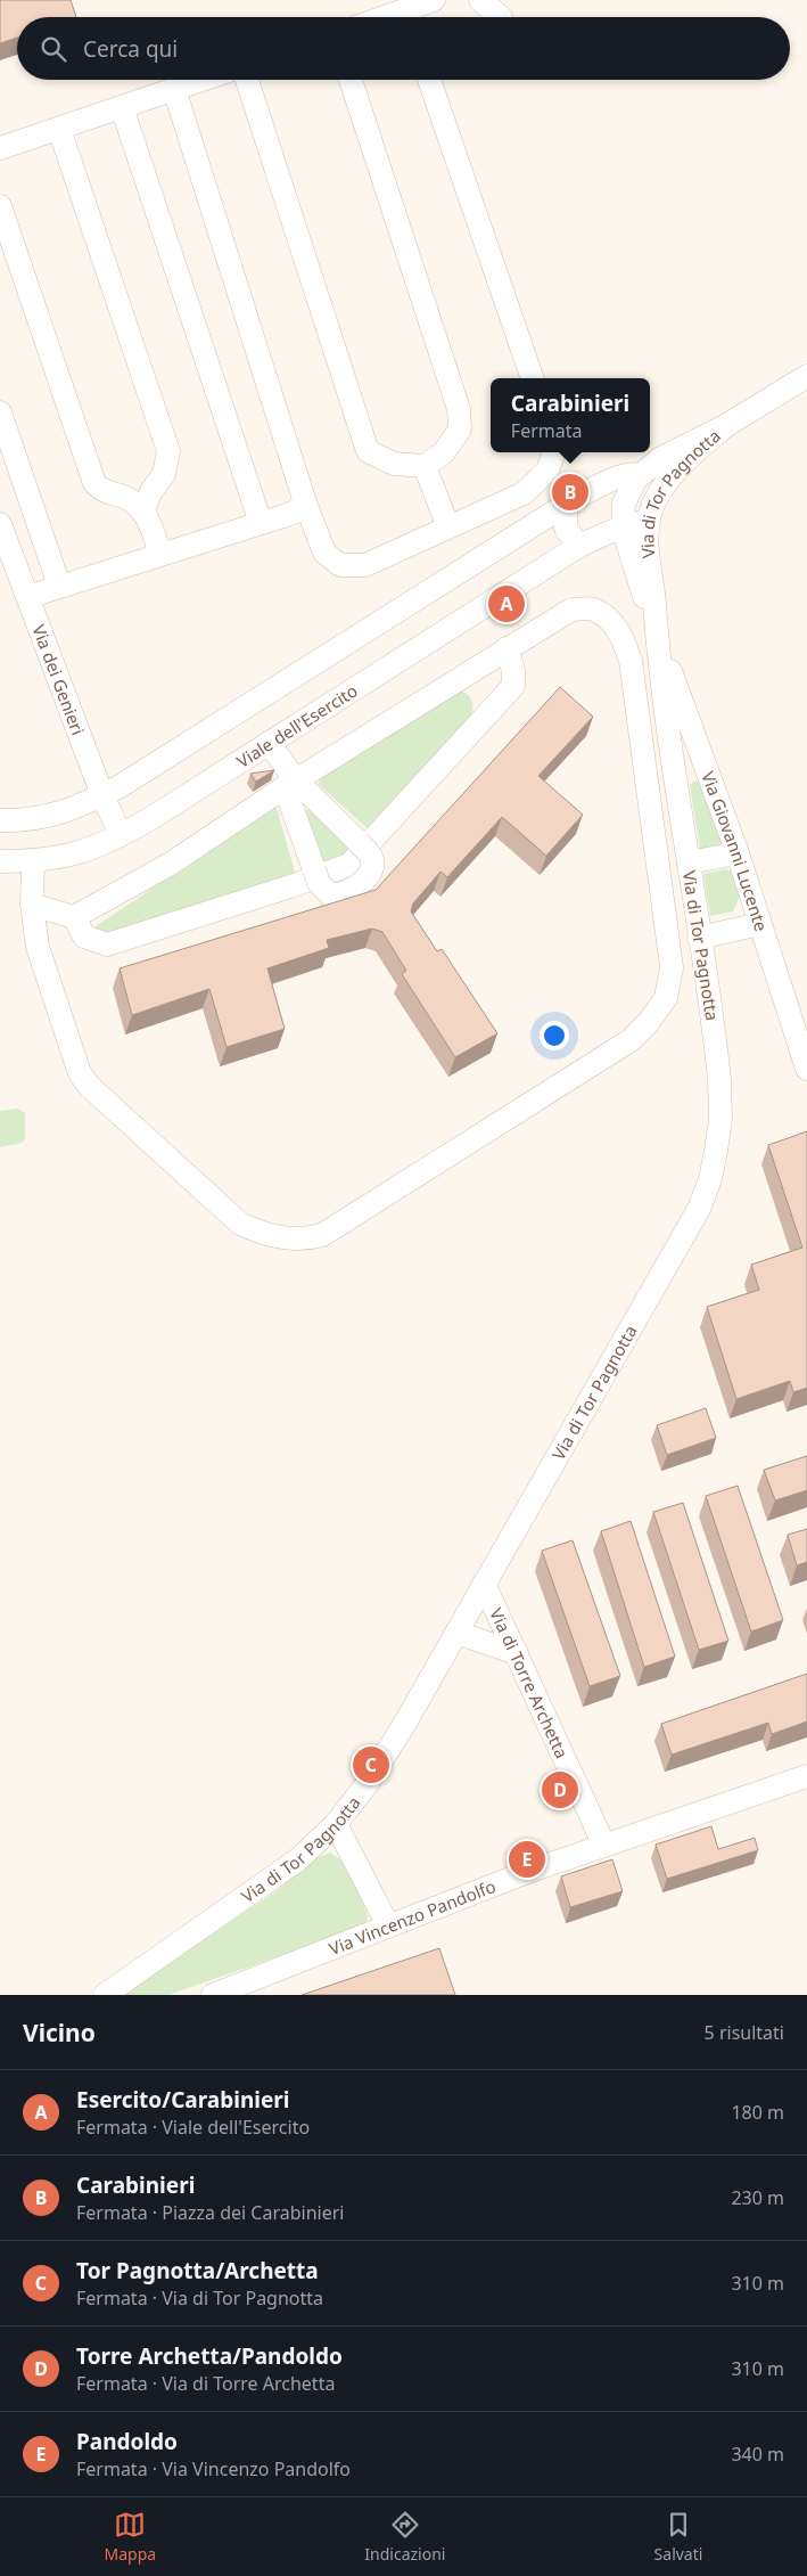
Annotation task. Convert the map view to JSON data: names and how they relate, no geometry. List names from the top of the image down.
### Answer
{
  "streets": {
    "street": [
      "Via di Tor Pagnotta",
      "Via dei Genieri",
      "Viale dell'Esercito",
      "Via Giovanni Lucente",
      "Via di Torre Archetta",
      "Via Vincenzo Pandolfo"
    ]
  },
  "crossings": [
    ["Via di Tor Pagnotta", "Viale dell'Esercito"],
    ["Via di Tor Pagnotta", "Via Giovanni Lucente"],
    ["Via di Tor Pagnotta", "Via di Torre Archetta"],
    ["Via dei Genieri", "Viale dell'Esercito"],
    ["Via di Torre Archetta", "Via Vincenzo Pandolfo"]
  ],
  "page": {
    "search": "Cerca qui",
    "popup": ["Carabinieri", "Fermata"],
    "pins": [
      "B",
      "A",
      "C",
      "D",
      "E"
    ],
    "heading": ["Vicino", "5 risultati"],
    "list": [
      {
        "mark": "A",
        "name": "Esercito/Carabinieri",
        "note": "Fermata · Viale dell'Esercito",
        "value": "180 m"
      },
      {
        "mark": "B",
        "name": "Carabinieri",
        "note": "Fermata · Piazza dei Carabinieri",
        "value": "230 m"
      },
      {
        "mark": "C",
        "name": "Tor Pagnotta/Archetta",
        "note": "Fermata · Via di Tor Pagnotta",
        "value": "310 m"
      },
      {
        "mark": "D",
        "name": "Torre Archetta/Pandoldo",
        "note": "Fermata · Via di Torre Archetta",
        "value": "310 m"
      },
      {
        "mark": "E",
        "name": "Pandoldo",
        "note": "Fermata · Via Vincenzo Pandolfo",
        "value": "340 m"
      }
    ],
    "nav": ["Mappa", "Indicazioni", "Salvati"]
  }
}
